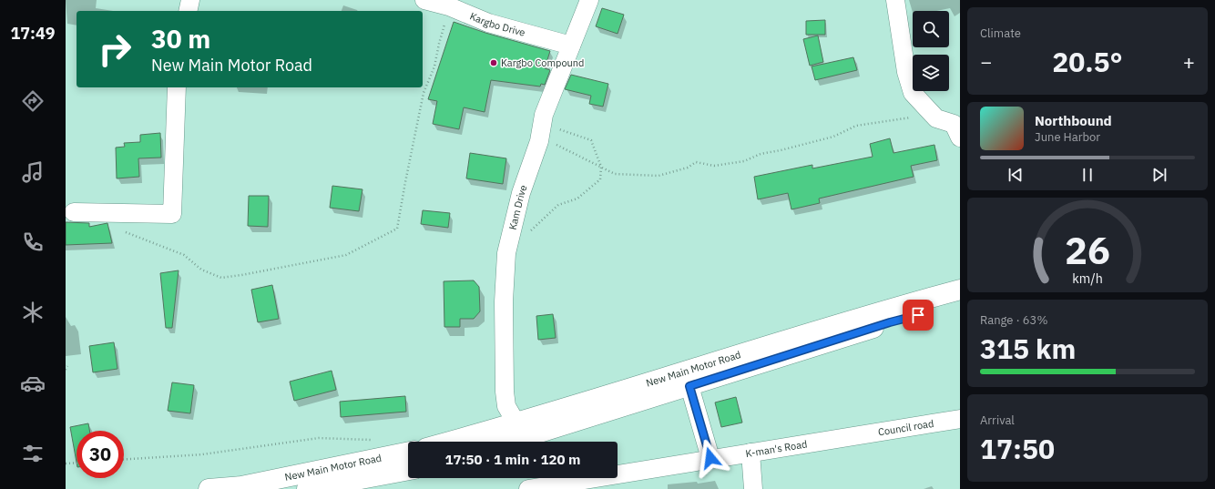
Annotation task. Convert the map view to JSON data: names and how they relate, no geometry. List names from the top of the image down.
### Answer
{
  "streets": {
    "highway": ["New Main Motor Road"],
    "street": [
      "Kargbo Drive",
      "Kam Drive",
      "Council road",
      "K-man's Road"
    ]
  },
  "crossings": [
    ["Kargbo Drive", "Kam Drive"],
    ["Kam Drive", "New Main Motor Road"],
    ["Council road", "K-man's Road"]
  ],
  "places": ["Kargbo Compound"],
  "page": {
    "tabs": "17:49",
    "tile": [
      "Climate",
      ["Range · 63%", "315 km"],
      ["Arrival", "17:50"]
    ],
    "turn": ["30 m", "New Main Motor Road"],
    "heat": ["−", "20.5°", "+"],
    "song": ["Northbound", "June Harbor"],
    "limit": "30",
    "trip": "17:50 · 1 min · 120 m",
    "gauge": ["26", "km/h"]
  }
}
